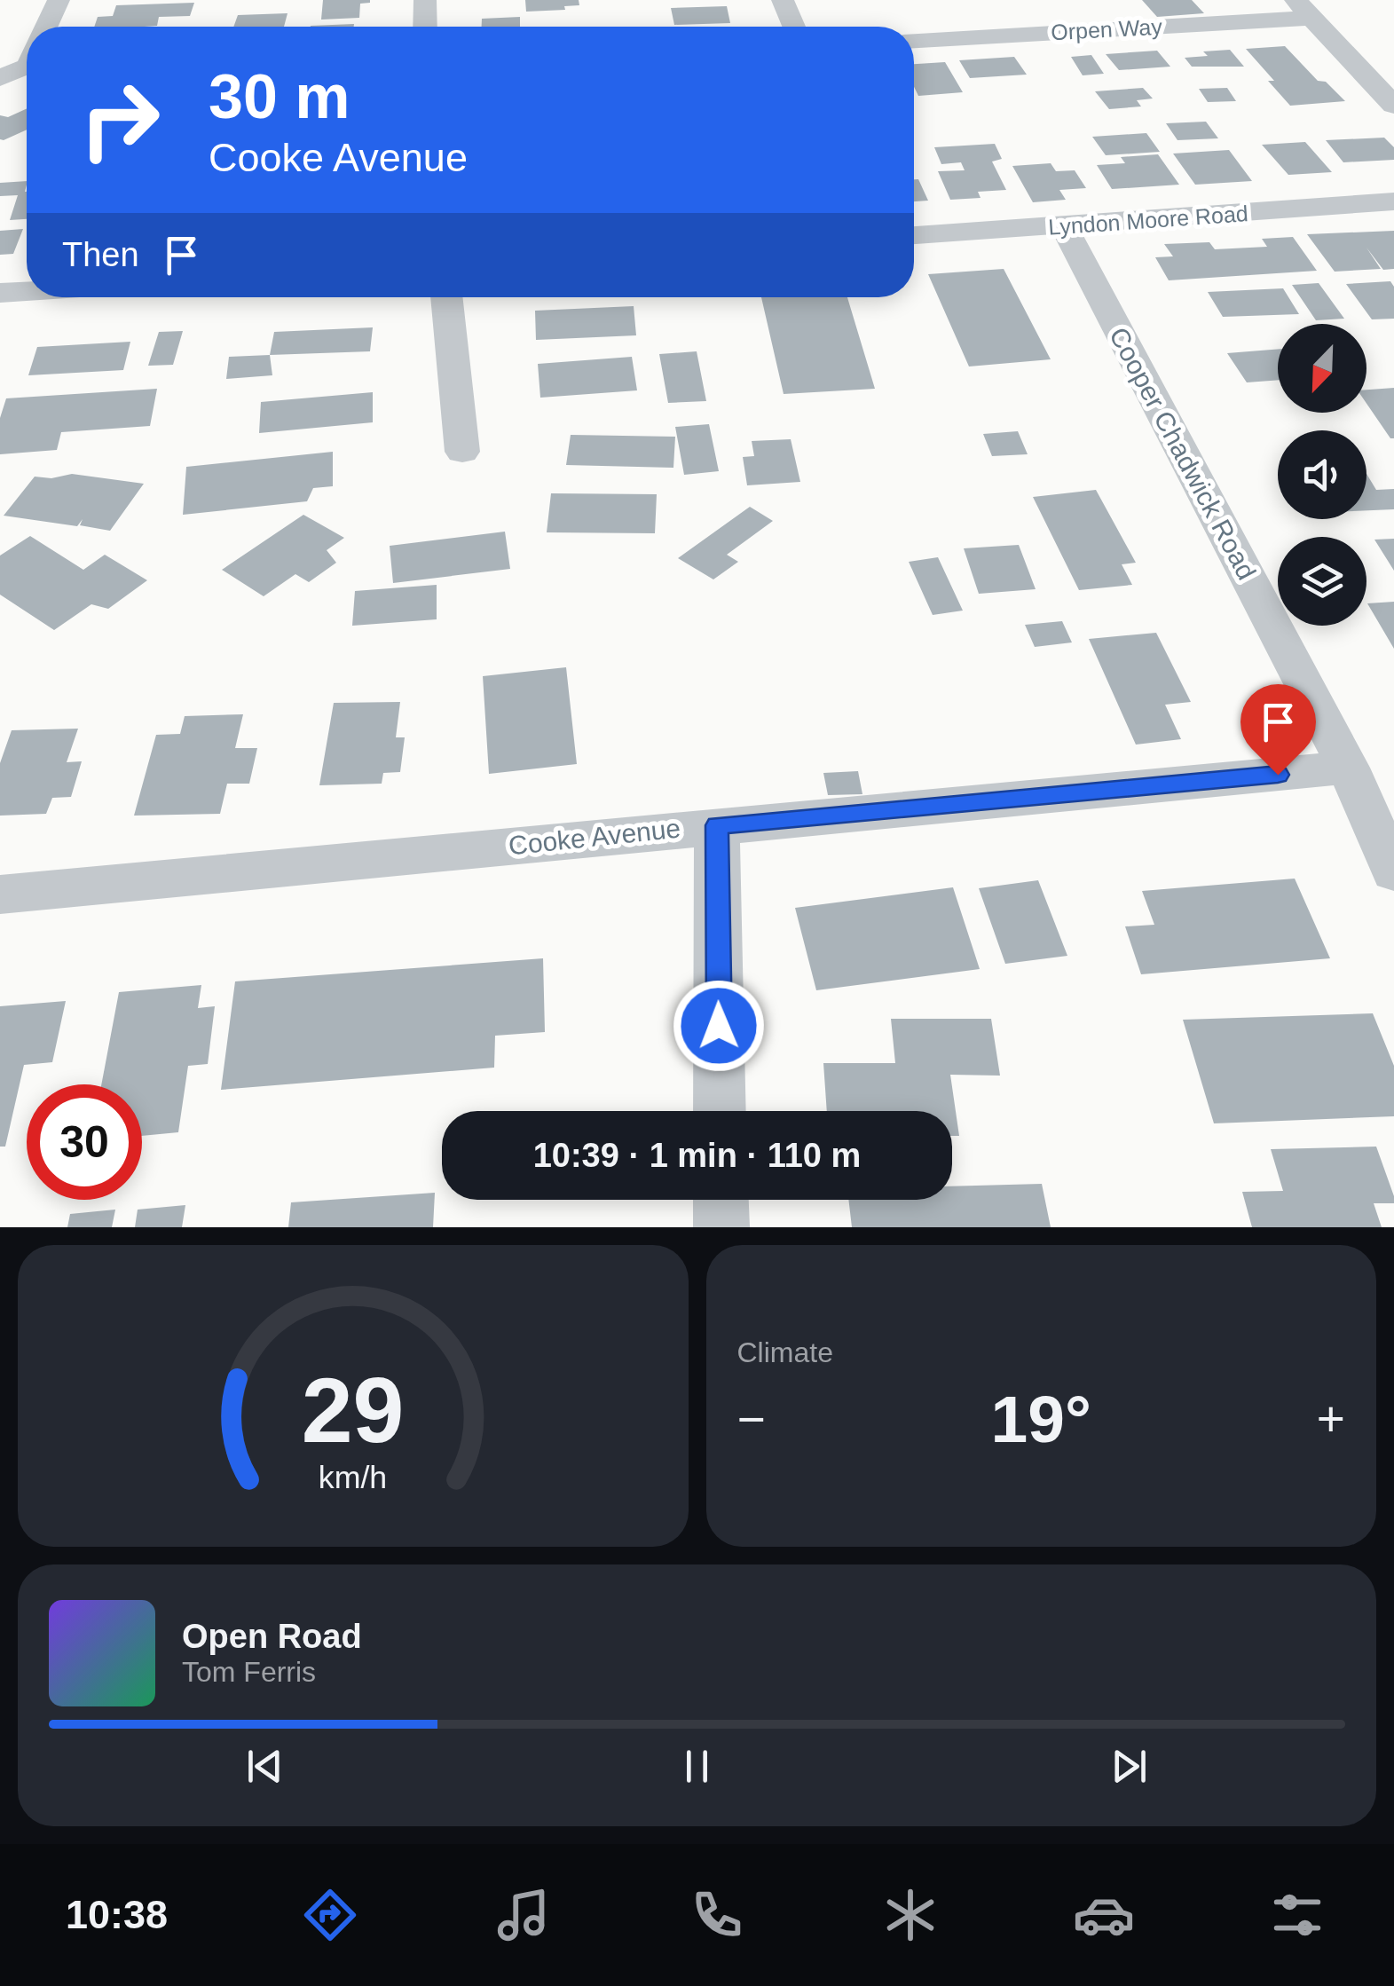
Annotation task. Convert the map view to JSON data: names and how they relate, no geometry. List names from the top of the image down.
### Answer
{
  "streets": {
    "street": [
      "Orpen Way",
      "Lyndon Moore Road",
      "Cooper Chadwick Road",
      "Cooke Avenue"
    ]
  },
  "crossings": [
    ["Lyndon Moore Road", "Cooper Chadwick Road"],
    ["Cooper Chadwick Road", "Cooke Avenue"]
  ],
  "north": "bottom left",
  "page": {
    "turn": ["30 m", "Cooke Avenue"],
    "then": "Then",
    "limit": "30",
    "trip": "10:39 · 1 min · 110 m",
    "tile": "Climate",
    "heat": ["−", "19°", "+"],
    "song": ["Open Road", "Tom Ferris"],
    "tabs": "10:38",
    "gauge": ["29", "km/h"]
  }
}
